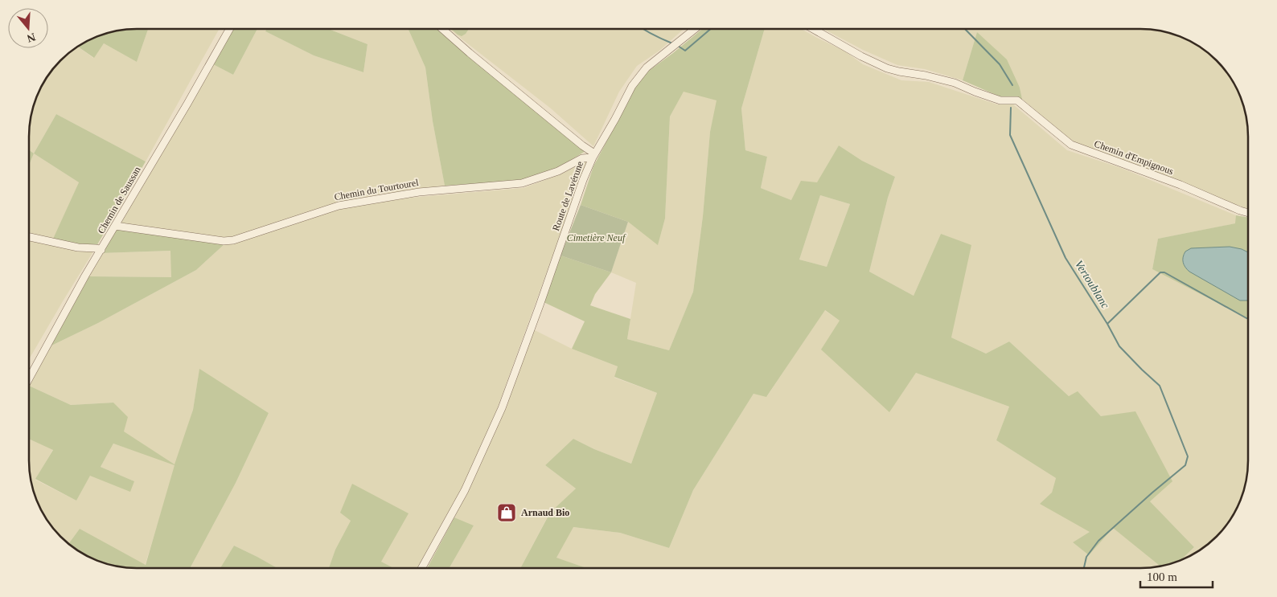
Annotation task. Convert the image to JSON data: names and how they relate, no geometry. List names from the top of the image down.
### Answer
{
  "streets": {
    "street": [
      "Chemin d'Empignous",
      "Chemin du Tourtourel",
      "Route de Lavérune",
      "Chemin de Saussan"
    ]
  },
  "crossings": [
    ["Chemin du Tourtourel", "Route de Lavérune"],
    ["Chemin du Tourtourel", "Chemin de Saussan"]
  ],
  "water": ["Vertoublanc"],
  "parks": ["Cimetière Neuf"],
  "places": {
    "shop": ["Arnaud Bio"]
  },
  "scale_bar": "100 m",
  "north": "bottom"
}
